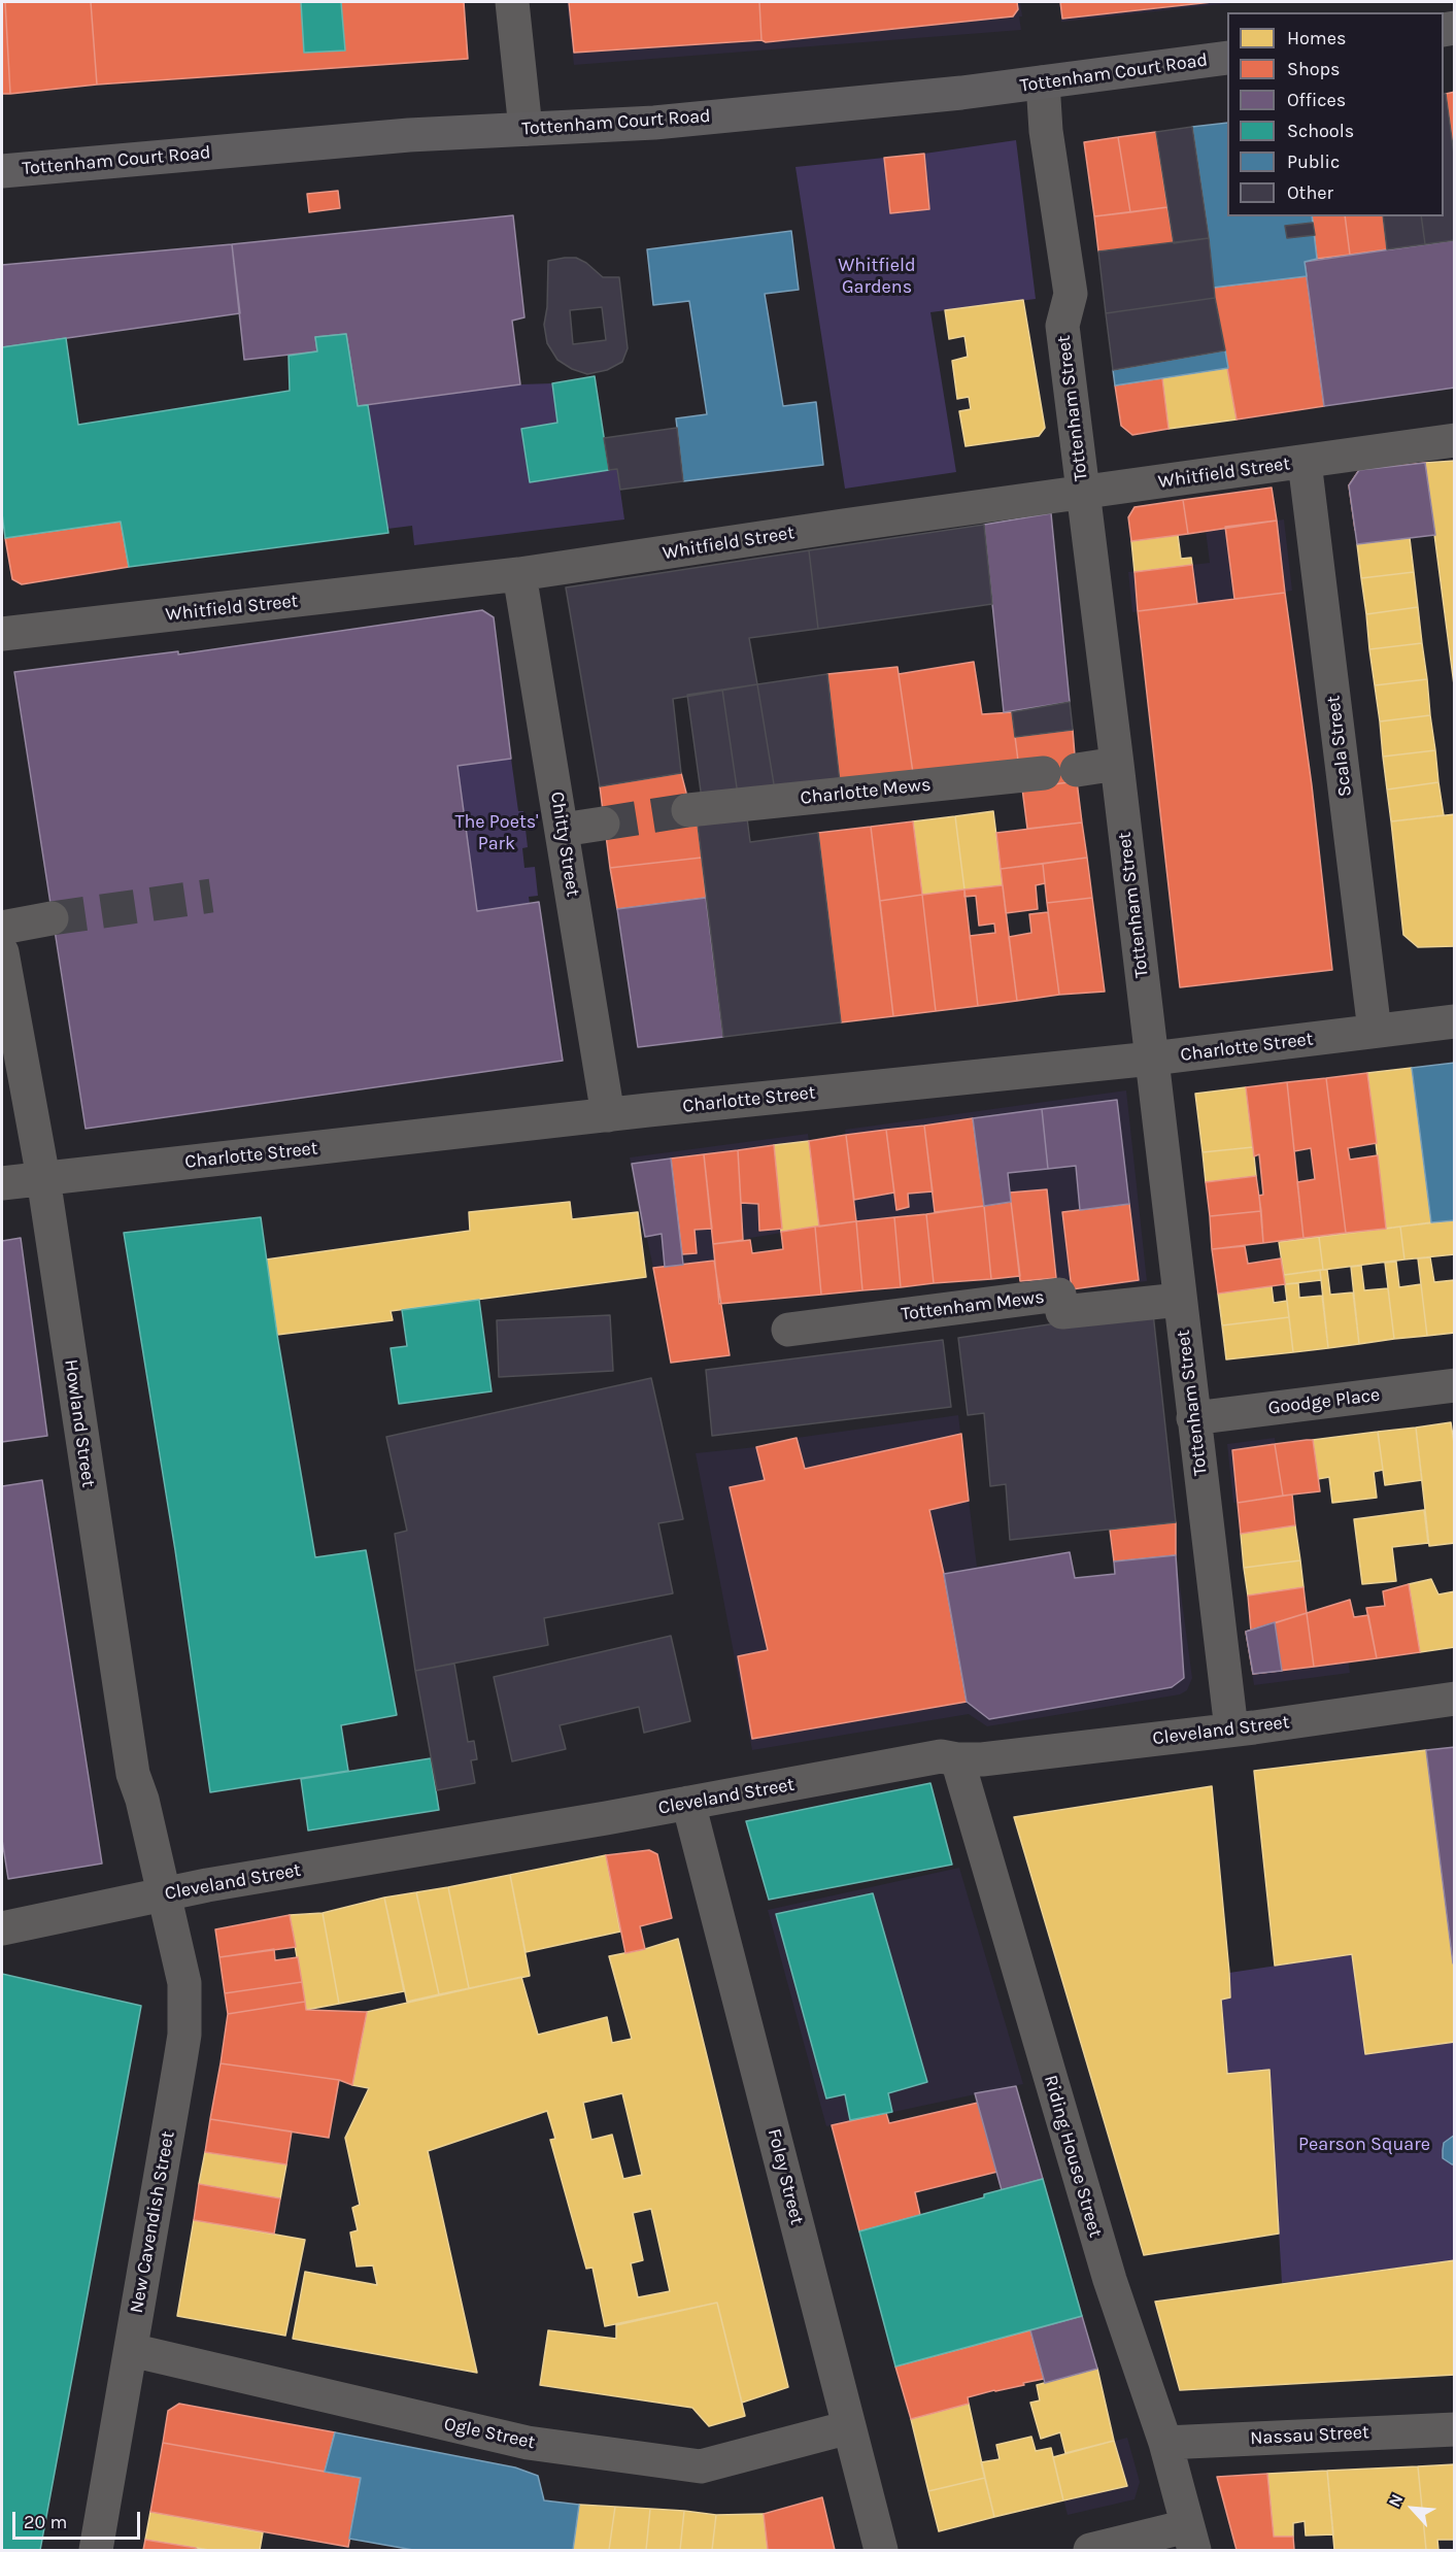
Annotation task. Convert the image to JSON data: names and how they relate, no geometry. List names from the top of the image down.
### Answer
{
  "streets": {
    "main road": ["Tottenham Court Road"],
    "street": [
      "Tottenham Street",
      "Whitfield Street",
      "Scala Street",
      "Charlotte Mews",
      "Chitty Street",
      "Charlotte Street",
      "Tottenham Mews",
      "Goodge Place",
      "Howland Street",
      "Cleveland Street",
      "Riding House Street",
      "Foley Street",
      "New Cavendish Street",
      "Ogle Street",
      "Nassau Street"
    ]
  },
  "crossings": [
    ["Tottenham Court Road", "Tottenham Street"],
    ["Tottenham Street", "Whitfield Street"],
    ["Tottenham Street", "Charlotte Mews"],
    ["Tottenham Street", "Charlotte Street"],
    ["Tottenham Street", "Tottenham Mews"],
    ["Tottenham Street", "Goodge Place"],
    ["Tottenham Street", "Cleveland Street"],
    ["Whitfield Street", "Scala Street"],
    ["Whitfield Street", "Chitty Street"],
    ["Scala Street", "Charlotte Street"],
    ["Chitty Street", "Charlotte Street"],
    ["Charlotte Street", "Howland Street"],
    ["Howland Street", "Cleveland Street"],
    ["Howland Street", "New Cavendish Street"],
    ["Cleveland Street", "Riding House Street"],
    ["Cleveland Street", "Foley Street"],
    ["Cleveland Street", "New Cavendish Street"],
    ["Riding House Street", "Nassau Street"],
    ["Foley Street", "Ogle Street"],
    ["New Cavendish Street", "Ogle Street"]
  ],
  "parks": ["Whitfield Gardens", "The Poets' Park", "Pearson Square"],
  "legend": [
    "Homes",
    "Shops",
    "Offices",
    "Schools",
    "Public",
    "Other"
  ],
  "scale_bar": "20 m",
  "north": "top left"
}
